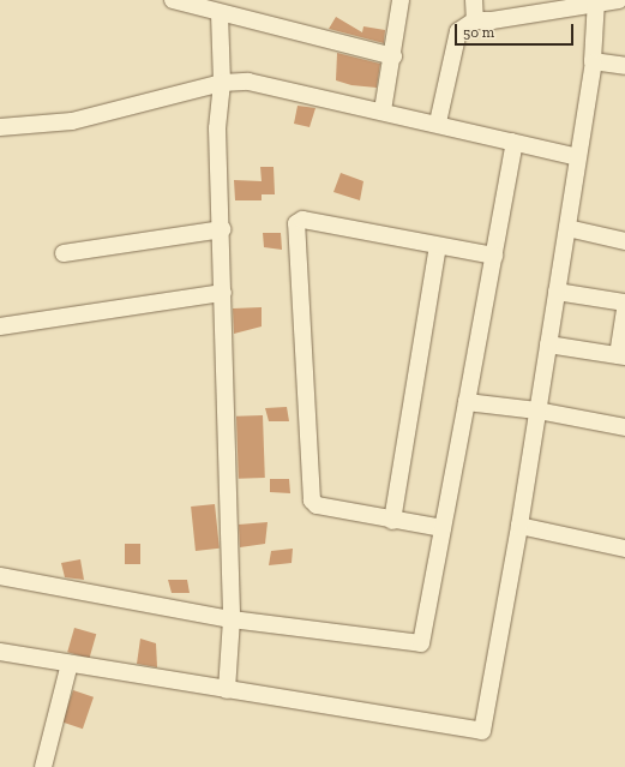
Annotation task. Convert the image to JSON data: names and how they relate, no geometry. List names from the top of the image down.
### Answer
{
  "scale_bar": "50 m"
}
